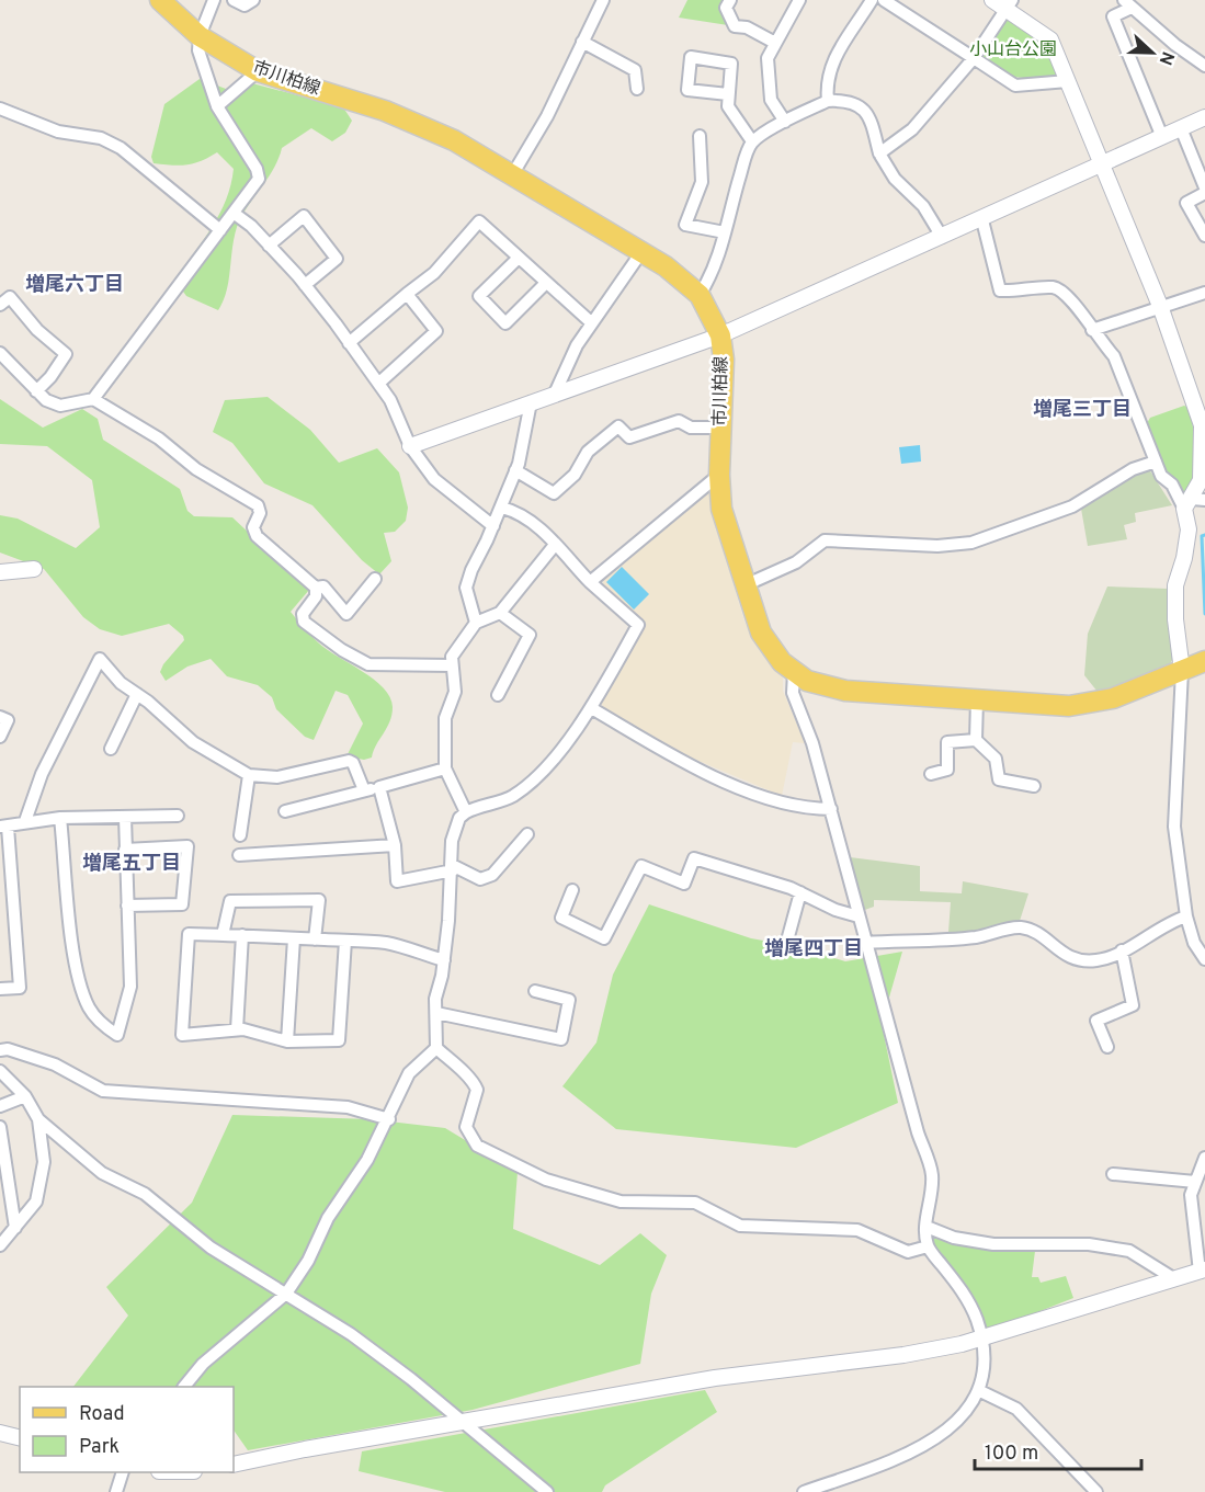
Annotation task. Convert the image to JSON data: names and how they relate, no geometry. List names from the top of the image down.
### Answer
{
  "streets": {
    "main road": ["市川柏線"]
  },
  "districts": [
    "増尾六丁目",
    "増尾三丁目",
    "増尾五丁目",
    "増尾四丁目"
  ],
  "parks": ["小山台公園"],
  "legend": ["Road", "Park"],
  "scale_bar": "100 m",
  "north": "right"
}
